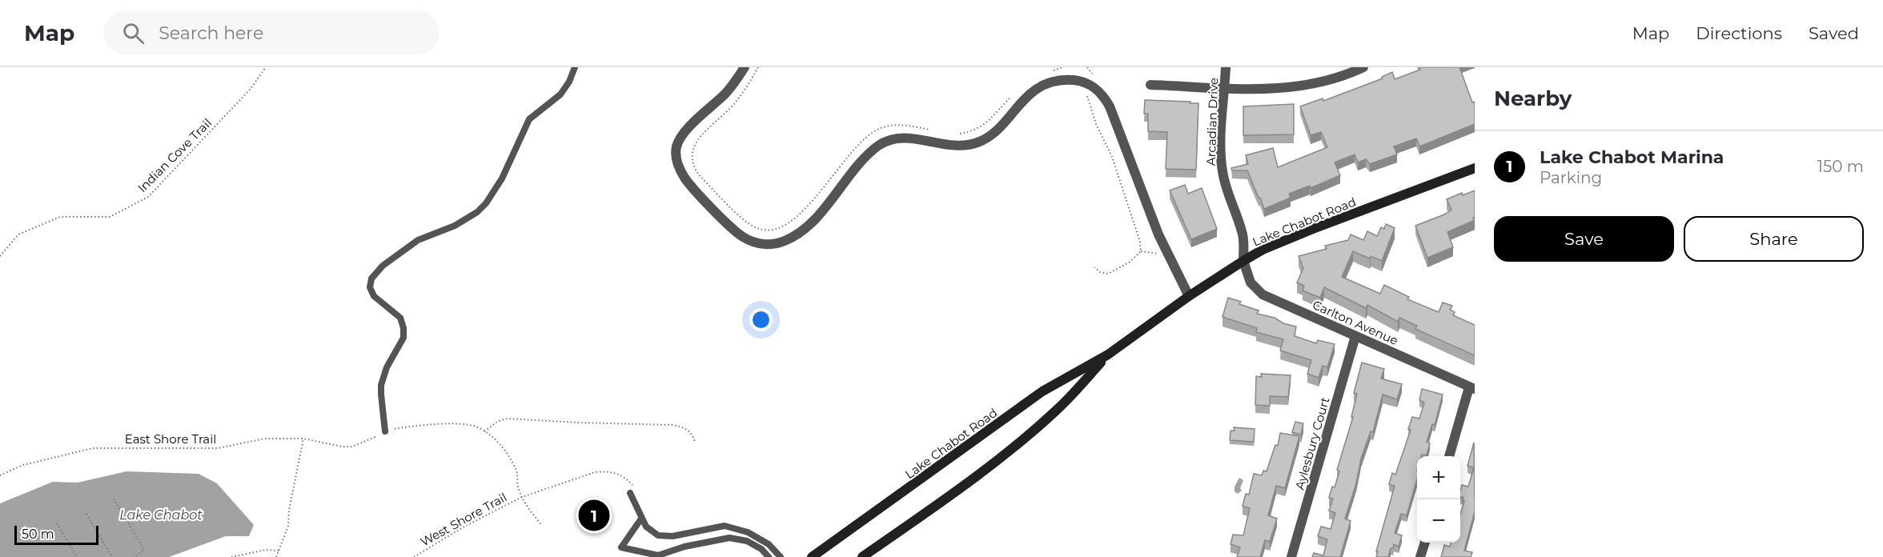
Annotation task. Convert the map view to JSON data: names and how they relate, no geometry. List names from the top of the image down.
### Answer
{
  "streets": {
    "main road": ["Lake Chabot Road"],
    "street": ["Arcadian Drive", "Carlton Avenue", "Aylesbury Court"],
    "path": ["Indian Cove Trail", "East Shore Trail", "West Shore Trail"]
  },
  "crossings": [
    ["Arcadian Drive", "Lake Chabot Road"],
    ["Arcadian Drive", "Carlton Avenue"],
    ["Lake Chabot Road", "Carlton Avenue"],
    ["Carlton Avenue", "Aylesbury Court"],
    ["East Shore Trail", "West Shore Trail"]
  ],
  "water": ["Lake Chabot"],
  "scale_bar": "50 m",
  "page": {
    "header": "Map",
    "search": "Search here",
    "nav": ["Map", "Directions", "Saved"],
    "heading": "Nearby",
    "list": [
      {
        "mark": "1",
        "name": "Lake Chabot Marina",
        "note": "Parking",
        "value": "150 m"
      }
    ],
    "buttons": ["Save", "Share"],
    "map_buttons": ["+", "−"],
    "pins": "1",
    "scale": "50 m"
  }
}
